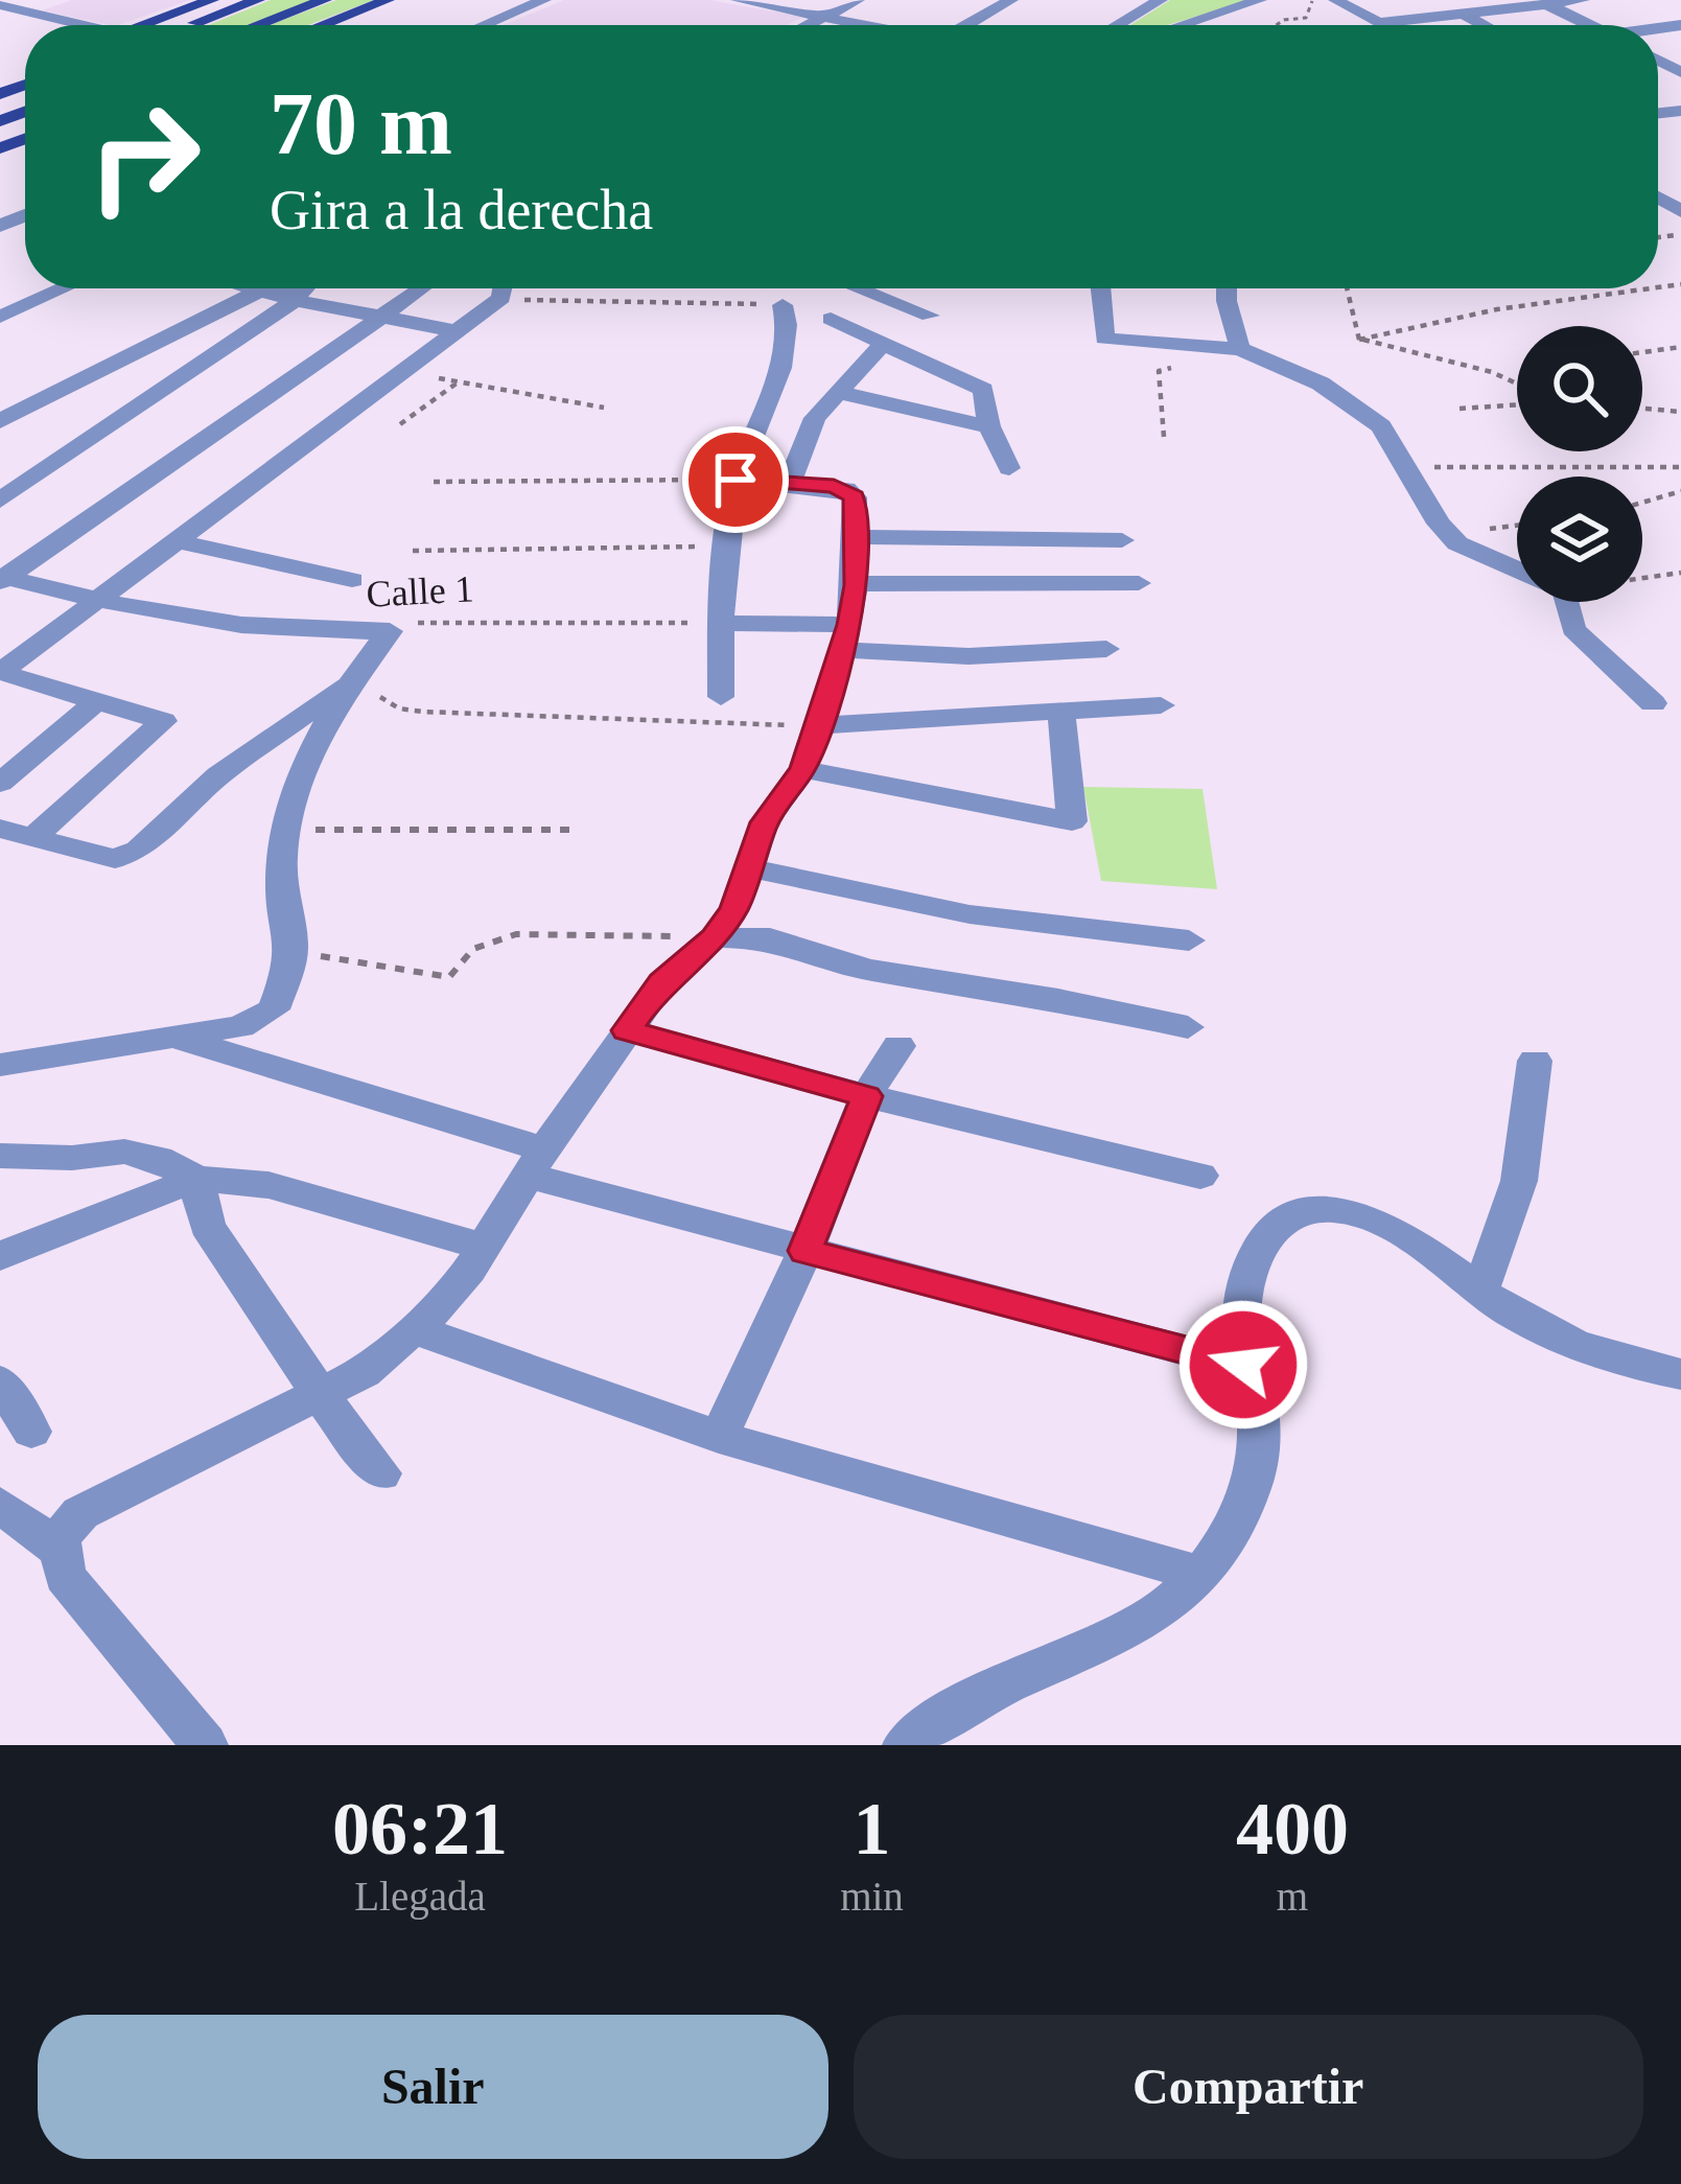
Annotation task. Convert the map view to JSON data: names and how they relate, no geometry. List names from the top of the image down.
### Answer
{
  "streets": {
    "street": ["Calle 1"]
  },
  "page": {
    "turn": ["70 m", "Gira a la derecha"],
    "eta": [
      "06:21",
      "Llegada",
      "1",
      "min",
      "400",
      "m"
    ],
    "buttons": ["Salir", "Compartir"]
  }
}
